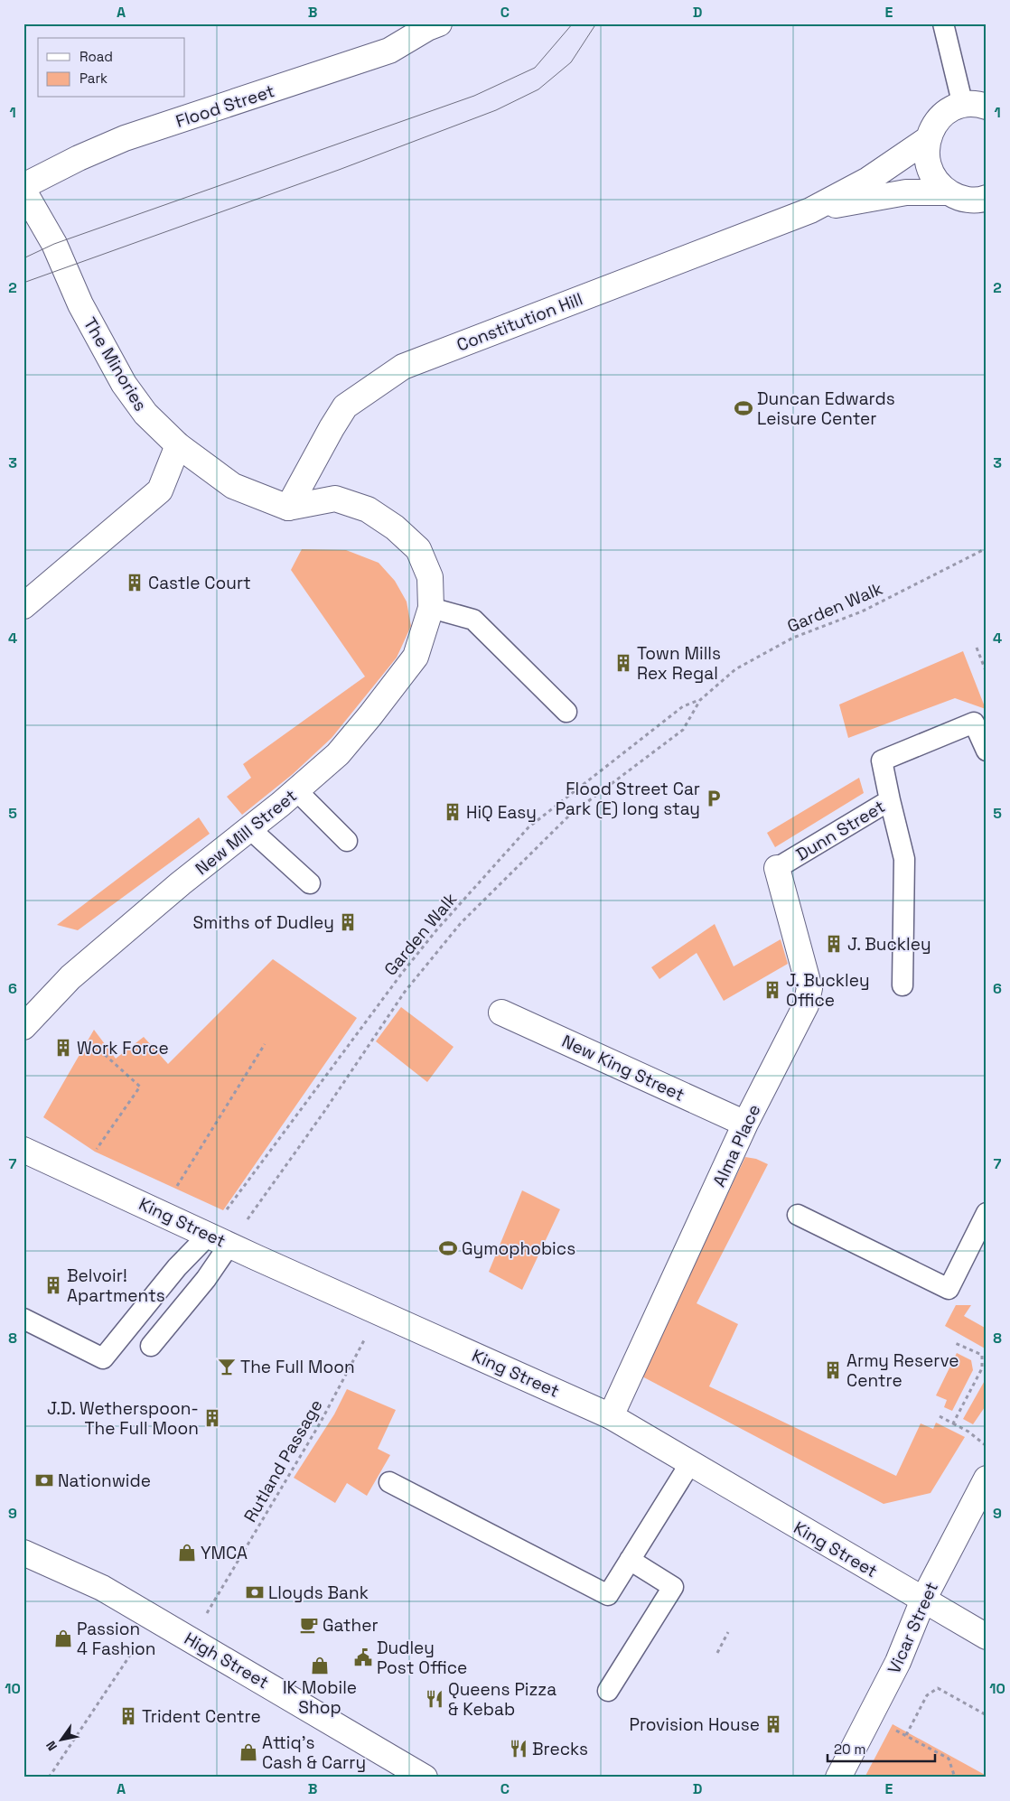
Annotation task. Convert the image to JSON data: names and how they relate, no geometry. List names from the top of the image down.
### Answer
{
  "streets": {
    "street": [
      "Flood Street",
      "Constitution Hill",
      "The Minories",
      "New Mill Street",
      "New King Street",
      "Alma Place",
      "King Street",
      "Vicar Street",
      "High Street"
    ],
    "lane": ["Dunn Street"],
    "path": ["Garden Walk", "Rutland Passage"]
  },
  "crossings": [
    ["Constitution Hill", "The Minories"],
    ["Garden Walk", "King Street"],
    ["Dunn Street", "Alma Place"],
    ["New King Street", "Alma Place"],
    ["Alma Place", "King Street"],
    ["King Street", "Rutland Passage"],
    ["King Street", "Vicar Street"]
  ],
  "places": {
    "sports": ["Duncan Edwards Leisure Center", "Gymophobics"],
    "building": [
      "Castle Court",
      "Town Mills Rex Regal",
      "HiQ Easy",
      "Smiths of Dudley",
      "J. Buckley",
      "J. Buckley Office",
      "Work Force",
      "Belvoir! Apartments",
      "Army Reserve Centre",
      "J.D. Wetherspoon- The Full Moon",
      "Trident Centre",
      "Provision House"
    ],
    "parking": ["Flood Street Car Park (E) long stay"],
    "bar": ["The Full Moon"],
    "bank": ["Nationwide", "Lloyds Bank"],
    "shop": [
      "YMCA",
      "Passion 4 Fashion",
      "IK Mobile Shop",
      "Attiq's Cash & Carry"
    ],
    "cafe": ["Gather"],
    "public building": ["Dudley Post Office"],
    "restaurant": ["Queens Pizza & Kebab", "Brecks"]
  },
  "legend": ["Road", "Park"],
  "scale_bar": "20 m",
  "north": "bottom left",
  "grid": {
    "columns": [
      "A",
      "B",
      "C",
      "D",
      "E"
    ],
    "rows": [
      "1",
      "2",
      "3",
      "4",
      "5",
      "6",
      "7",
      "8",
      "9",
      "10"
    ]
  }
}
